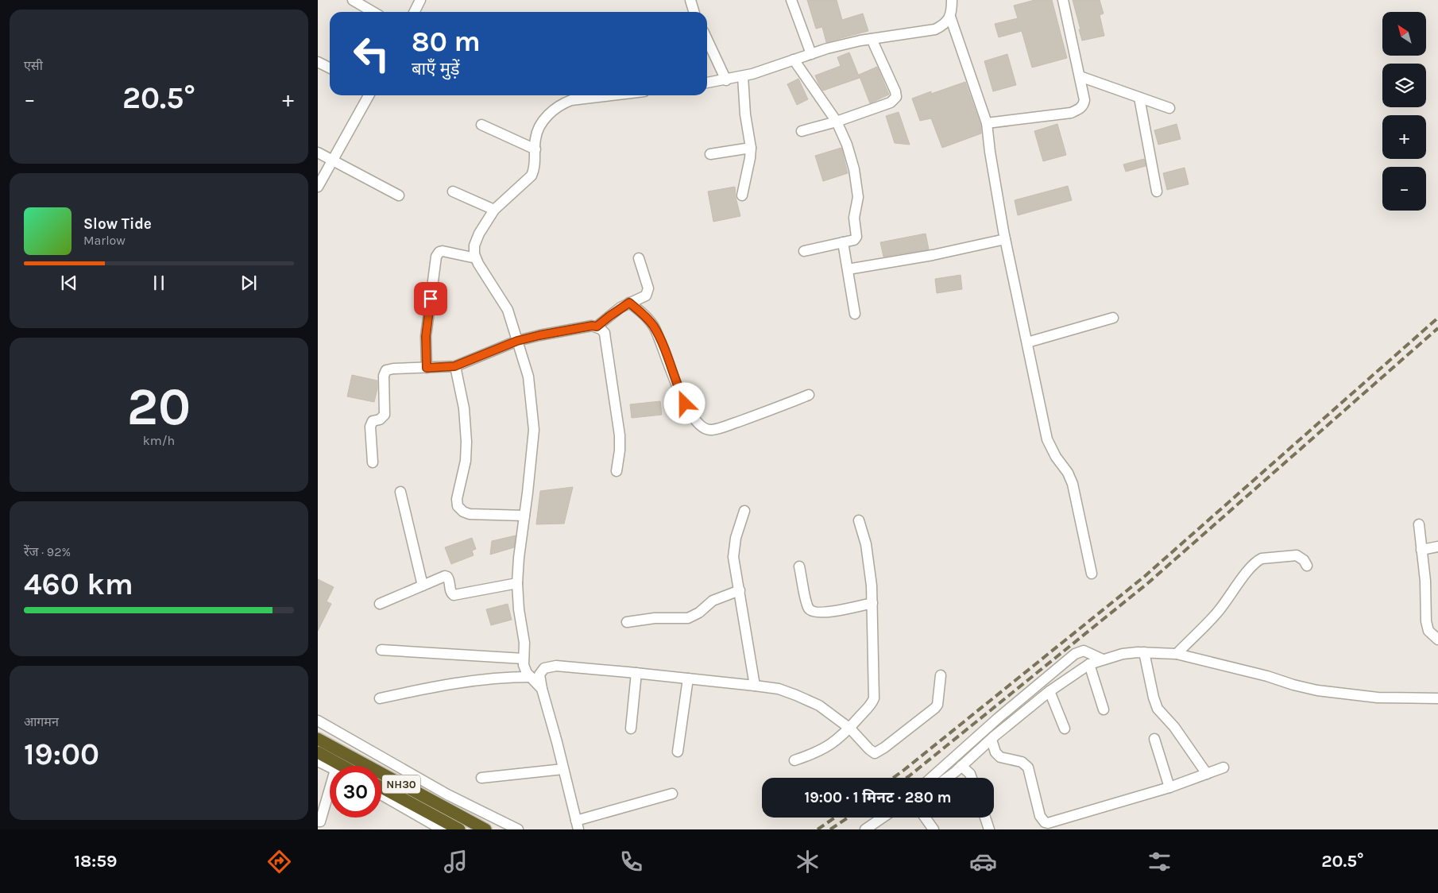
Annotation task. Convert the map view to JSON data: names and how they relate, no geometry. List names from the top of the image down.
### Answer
{
  "streets": {
    "highway": ["NH30"]
  },
  "north": "top left",
  "page": {
    "tile": [
      "एसी",
      ["20", "km/h"],
      ["रेंज · 92%", "460 km"],
      ["आगमन", "19:00"]
    ],
    "map_buttons": ["+", "−"],
    "turn": ["80 m", "बाएँ मुड़ें"],
    "heat": ["−", "20.5°", "+"],
    "song": ["Slow Tide", "Marlow"],
    "limit": "30",
    "trip": "19:00 · 1 मिनट · 280 m",
    "tabs": ["18:59", "20.5°"]
  }
}
